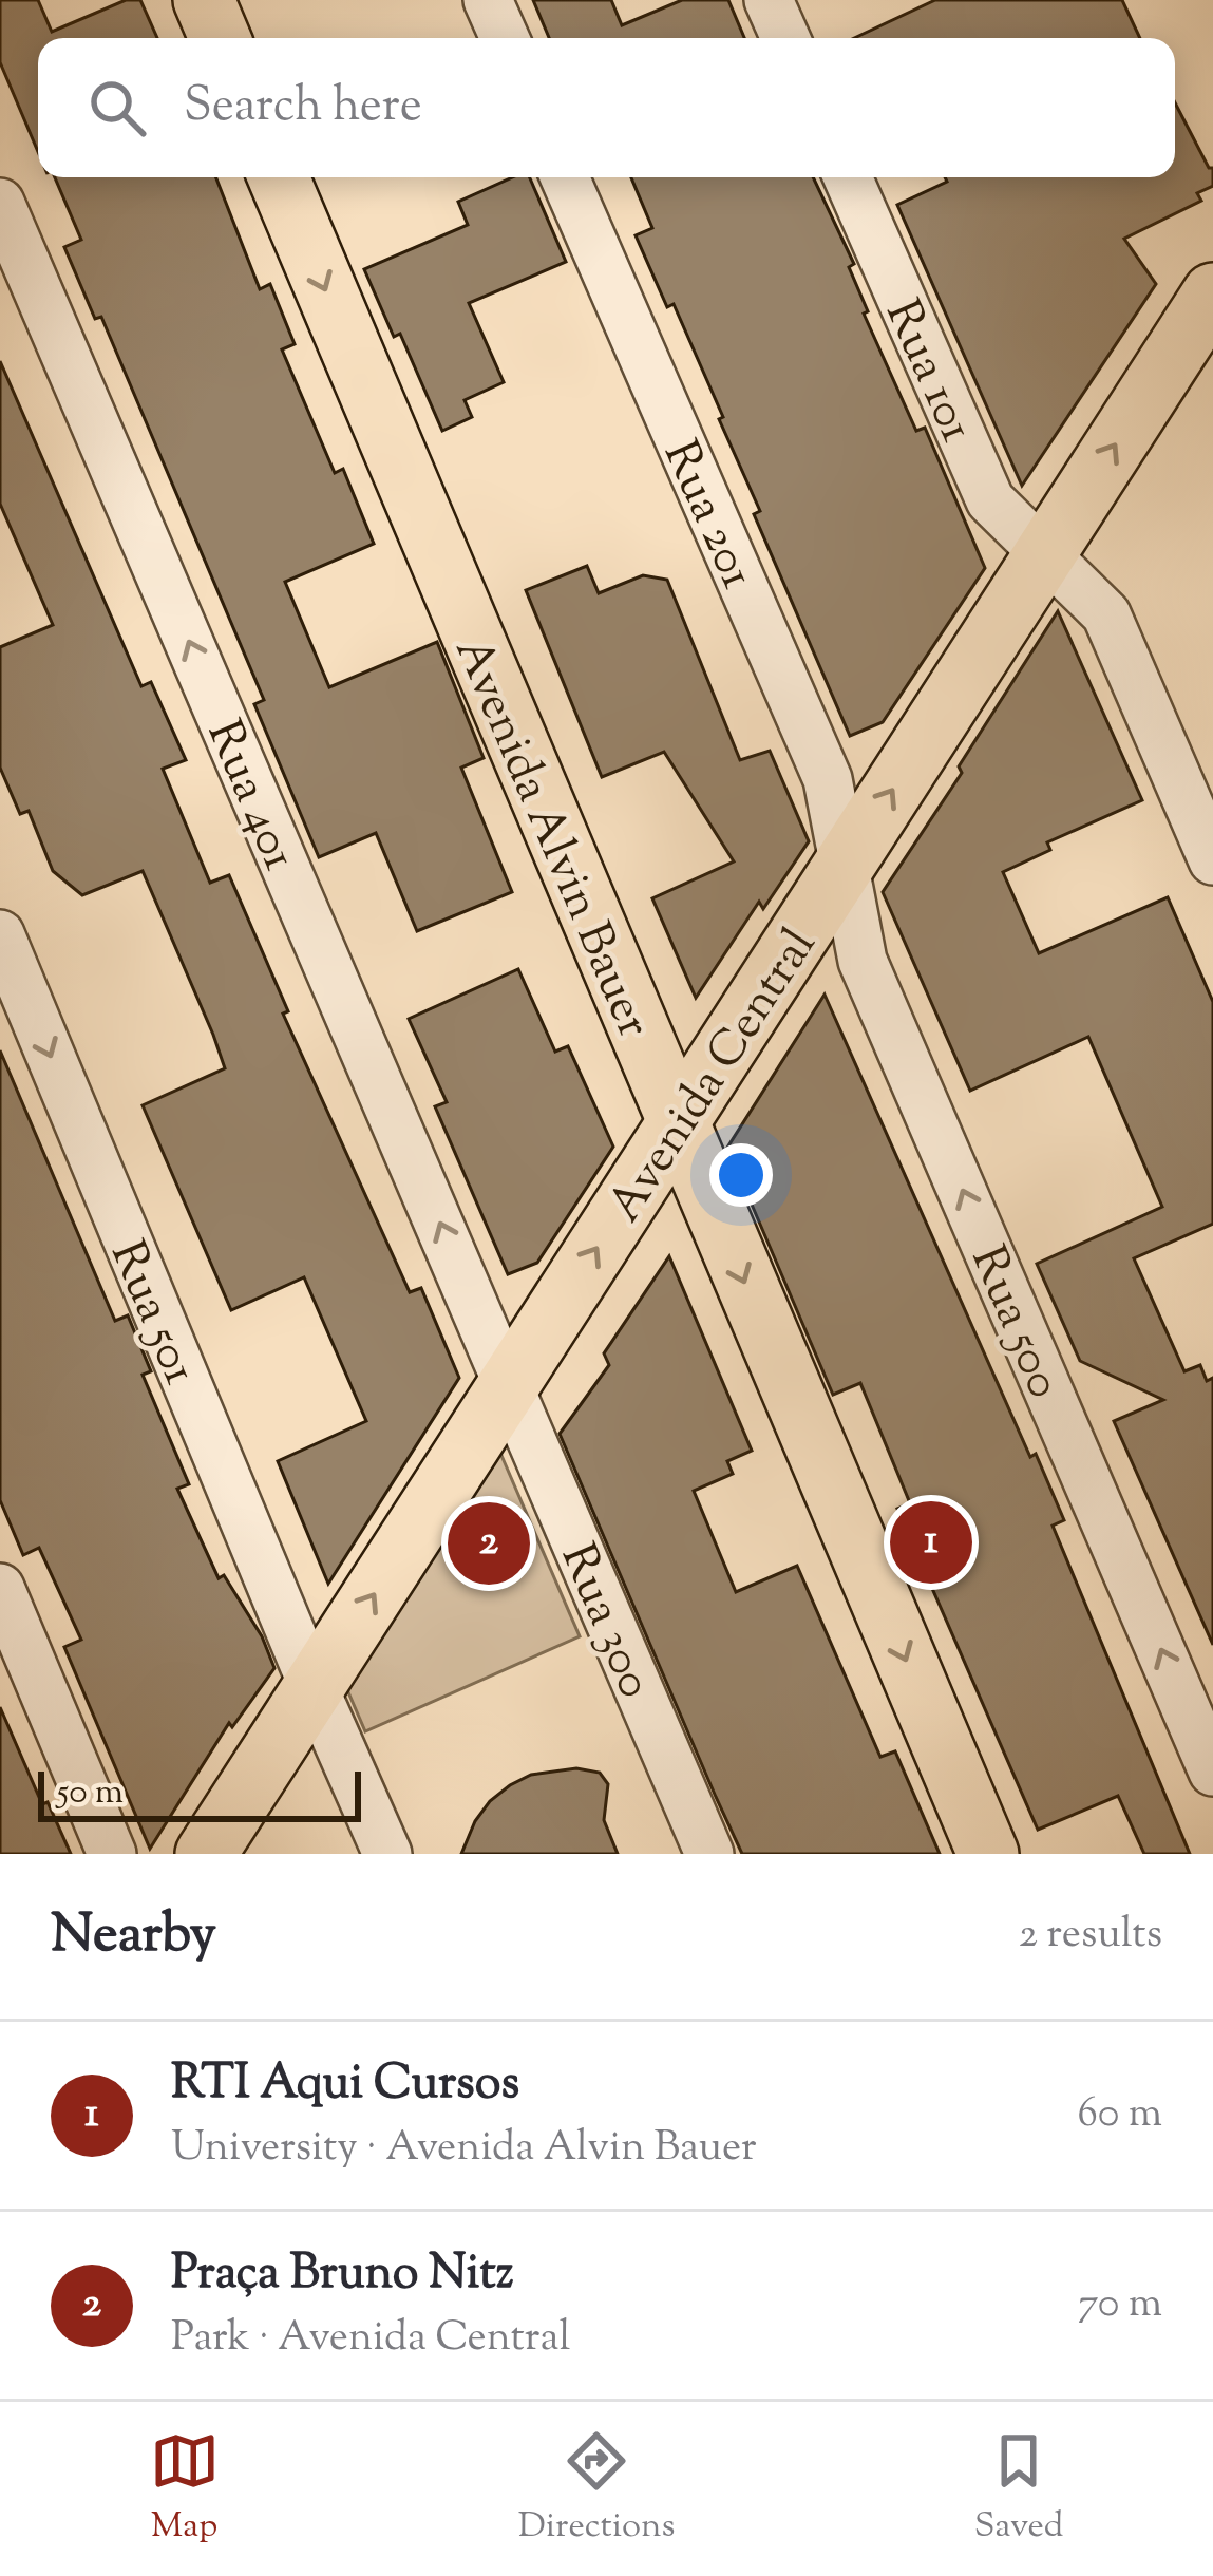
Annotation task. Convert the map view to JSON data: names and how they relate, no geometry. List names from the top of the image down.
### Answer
{
  "streets": {
    "main road": ["Avenida Alvin Bauer", "Avenida Central"],
    "street": [
      "Rua 101",
      "Rua 201",
      "Rua 401",
      "Rua 501",
      "Rua 500",
      "Rua 300"
    ]
  },
  "crossings": [
    ["Rua 101", "Avenida Central"],
    ["Rua 201", "Avenida Central"],
    ["Rua 201", "Rua 500"],
    ["Rua 401", "Avenida Central"],
    ["Rua 401", "Rua 300"],
    ["Avenida Alvin Bauer", "Avenida Central"],
    ["Avenida Central", "Rua 501"],
    ["Avenida Central", "Rua 500"],
    ["Avenida Central", "Rua 300"]
  ],
  "one_way": [
    "Rua 401",
    "Avenida Alvin Bauer",
    "Avenida Central",
    "Rua 501",
    "Rua 500"
  ],
  "scale_bar": "50 m",
  "page": {
    "search": "Search here",
    "pins": ["1", "2"],
    "scale": "50 m",
    "heading": ["Nearby", "2 results"],
    "list": [
      {
        "mark": "1",
        "name": "RTI Aqui Cursos",
        "note": "University · Avenida Alvin Bauer",
        "value": "60 m"
      },
      {
        "mark": "2",
        "name": "Praça Bruno Nitz",
        "note": "Park · Avenida Central",
        "value": "70 m"
      }
    ],
    "nav": ["Map", "Directions", "Saved"]
  }
}
